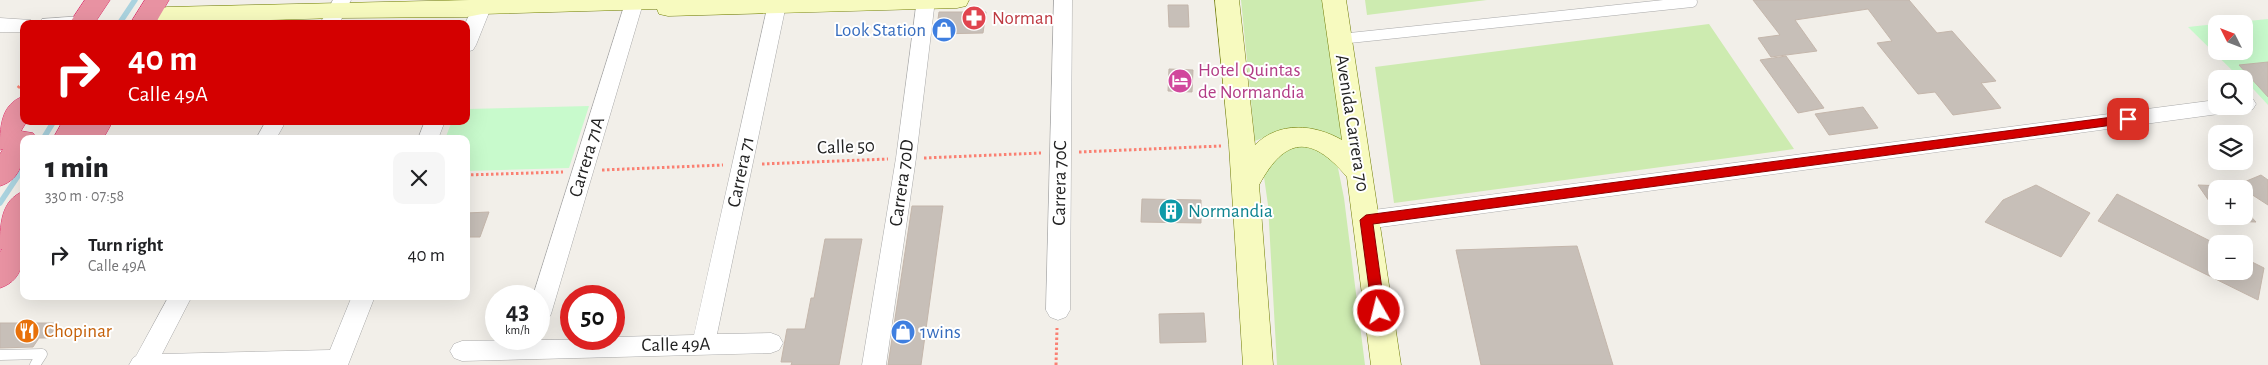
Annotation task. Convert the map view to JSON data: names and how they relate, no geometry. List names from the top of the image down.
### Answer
{
  "streets": {
    "main road": ["Avenida Carrera 70"],
    "street": [
      "Carrera 71A",
      "Carrera 71",
      "Carrera 70D",
      "Carrera 70C",
      "Calle 49A"
    ],
    "path": ["Calle 50"]
  },
  "crossings": [
    ["Calle 50", "Carrera 71A"],
    ["Calle 50", "Carrera 71"],
    ["Calle 50", "Carrera 70D"],
    ["Calle 50", "Carrera 70C"],
    ["Carrera 71", "Calle 49A"]
  ],
  "places": {
    "pharmacy": ["Norman"],
    "shop": ["Look Station", "1wins"],
    "hotel": ["Hotel Quintas de Normandia"],
    "building": ["Normandia"],
    "restaurant": ["Chopinar"]
  },
  "north": "top left",
  "page": {
    "map_buttons": ["+", "−"],
    "turn": ["40 m", "Calle 49A"],
    "heading": ["1 min", "330 m · 07:58"],
    "list": [
      {
        "name": "Turn right",
        "note": "Calle 49A",
        "value": "40 m"
      }
    ],
    "speed": "43 km/h",
    "limit": "50"
  }
}
